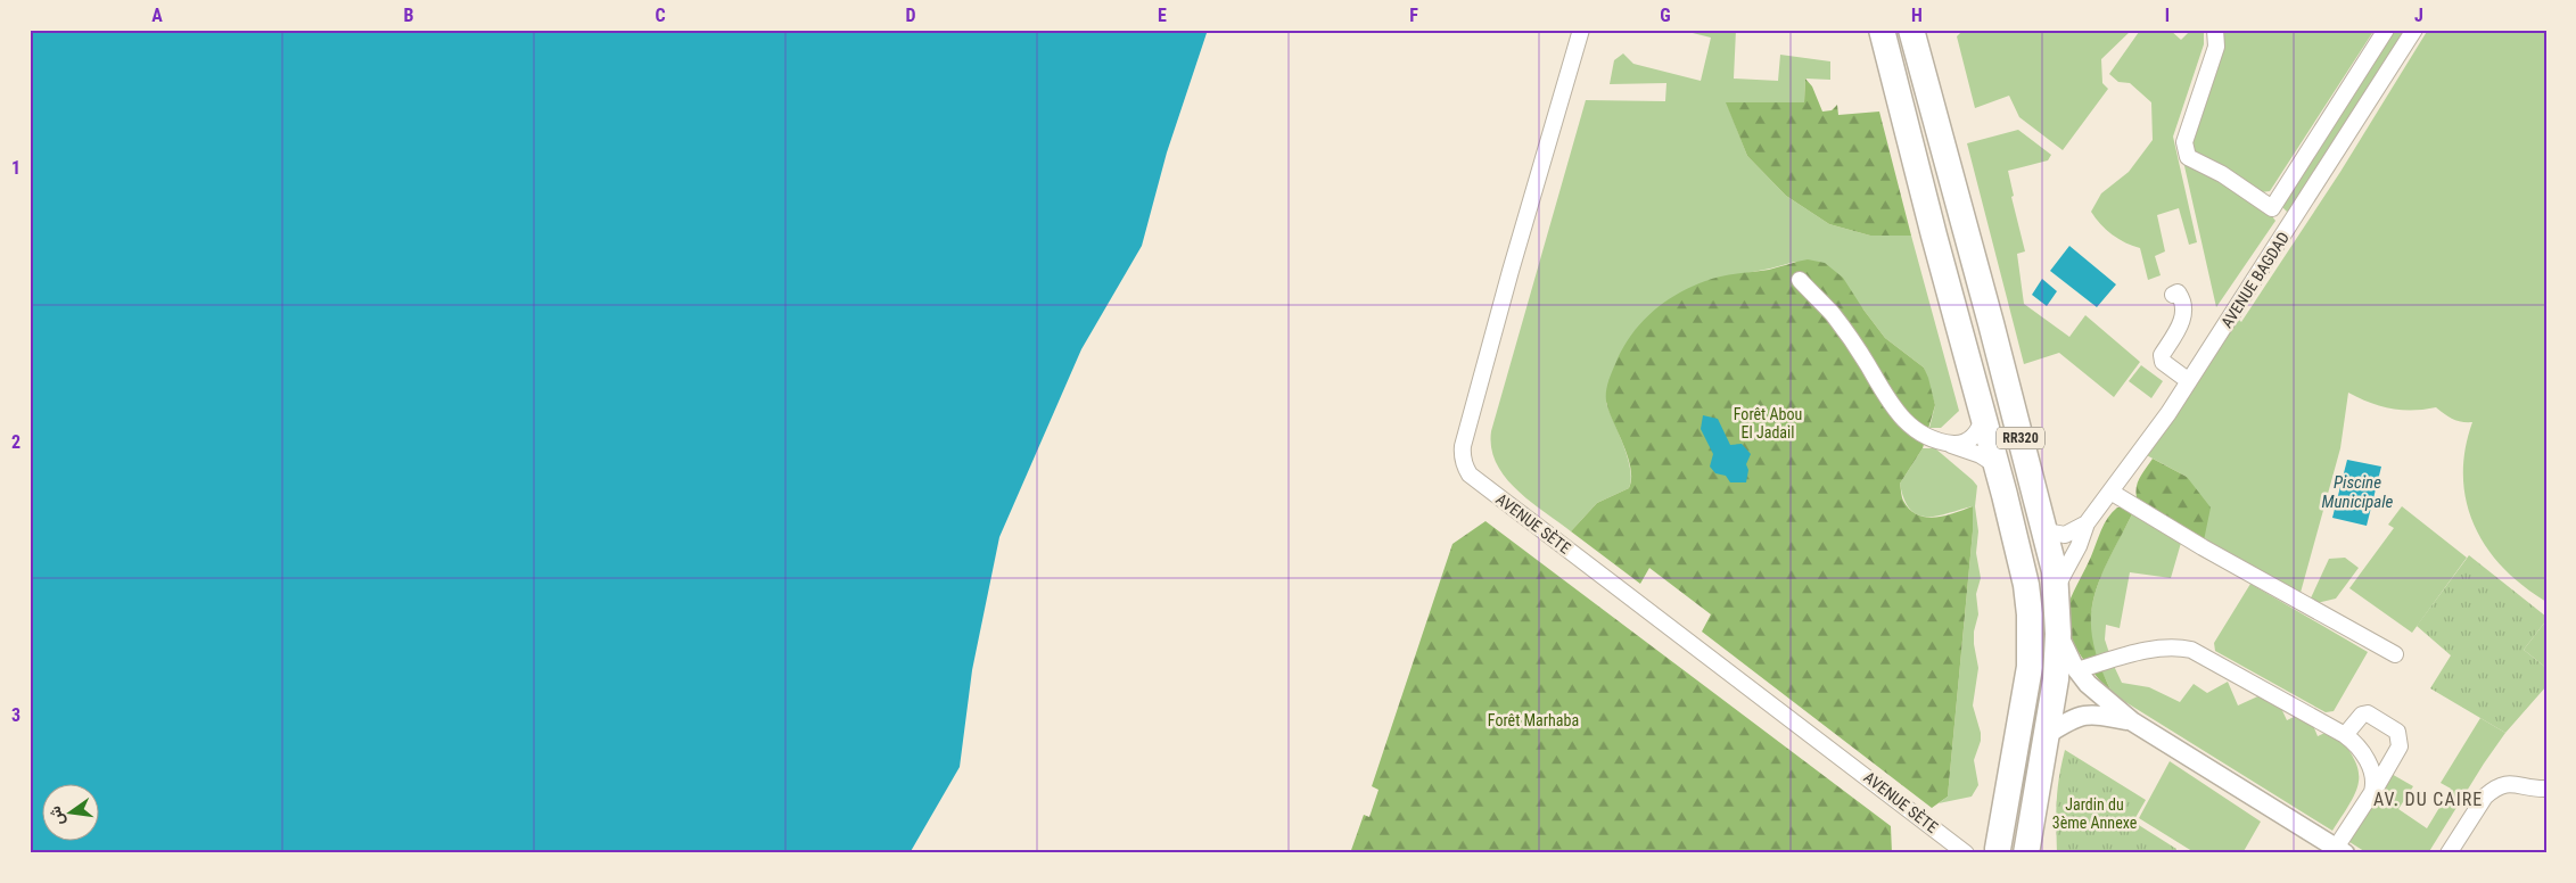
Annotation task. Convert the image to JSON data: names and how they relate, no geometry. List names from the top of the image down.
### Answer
{
  "streets": {
    "highway": ["RR320"],
    "street": ["AVENUE BAGDAD", "AVENUE SÈTE"]
  },
  "districts": ["AV. DU CAIRE"],
  "water": ["Piscine Municipale"],
  "parks": ["Forêt Abou El Jadail", "Forêt Marhaba", "Jardin du 3ème Annexe"],
  "north": "left",
  "grid": {
    "columns": [
      "A",
      "B",
      "C",
      "D",
      "E",
      "F",
      "G",
      "H",
      "I",
      "J"
    ],
    "rows": ["1", "2", "3"]
  }
}
